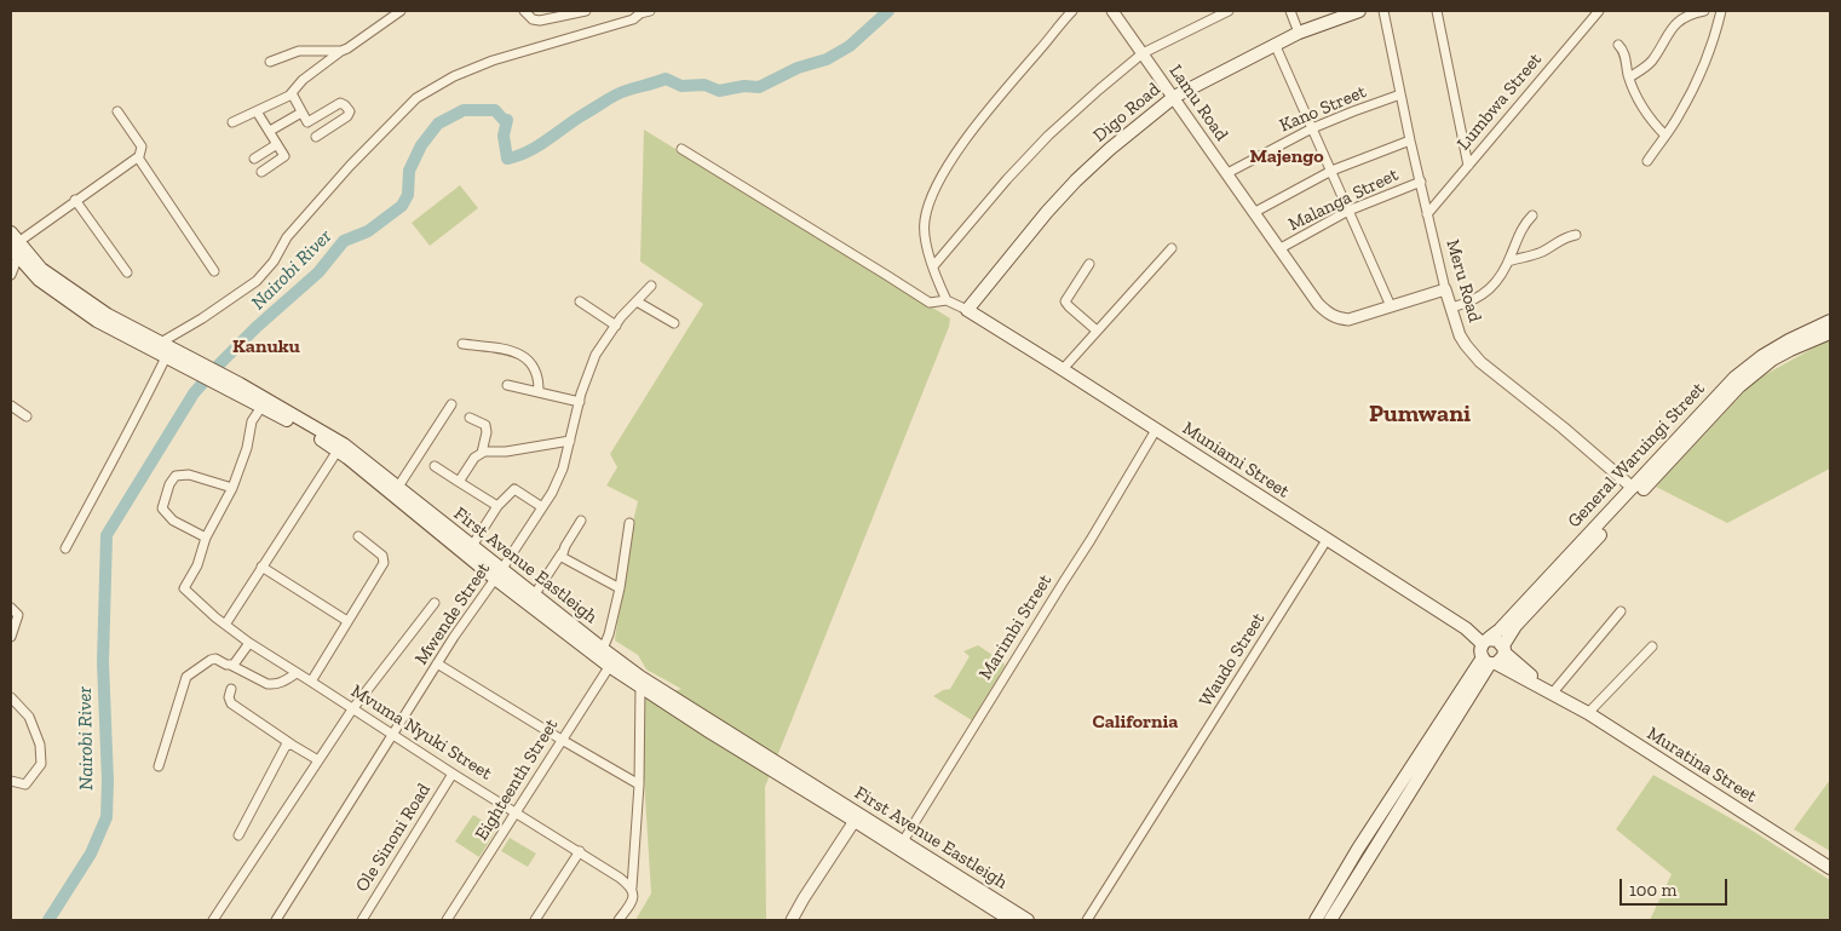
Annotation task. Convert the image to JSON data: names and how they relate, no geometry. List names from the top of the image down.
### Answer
{
  "streets": {
    "main road": [
      "Digo Road",
      "General Waruingi Street",
      "Muniami Street",
      "First Avenue Eastleigh",
      "Muratina Street"
    ],
    "street": [
      "Lumbwa Street",
      "Lamu Road",
      "Kano Street",
      "Malanga Street",
      "Meru Road",
      "Mwende Street",
      "Marimbi Street",
      "Waudo Street",
      "Mvuma Nyuki Street",
      "Eighteenth Street",
      "Ole Sinoni Road"
    ]
  },
  "crossings": [
    ["Lumbwa Street", "Meru Road"],
    ["Lamu Road", "Kano Street"],
    ["Lamu Road", "Digo Road"],
    ["Lamu Road", "Malanga Street"],
    ["Kano Street", "Meru Road"],
    ["Digo Road", "Muniami Street"],
    ["Malanga Street", "Meru Road"],
    ["Meru Road", "General Waruingi Street"],
    ["General Waruingi Street", "Muniami Street"],
    ["General Waruingi Street", "Muratina Street"],
    ["Muniami Street", "Marimbi Street"],
    ["Muniami Street", "Waudo Street"],
    ["Muniami Street", "Muratina Street"],
    ["First Avenue Eastleigh", "Mwende Street"],
    ["First Avenue Eastleigh", "Marimbi Street"],
    ["First Avenue Eastleigh", "Eighteenth Street"],
    ["Mwende Street", "Mvuma Nyuki Street"],
    ["Mvuma Nyuki Street", "Eighteenth Street"],
    ["Mvuma Nyuki Street", "Ole Sinoni Road"]
  ],
  "districts": [
    "Majengo",
    "Kanuku",
    "Pumwani",
    "California"
  ],
  "water": ["Nairobi River"],
  "scale_bar": "100 m"
}
